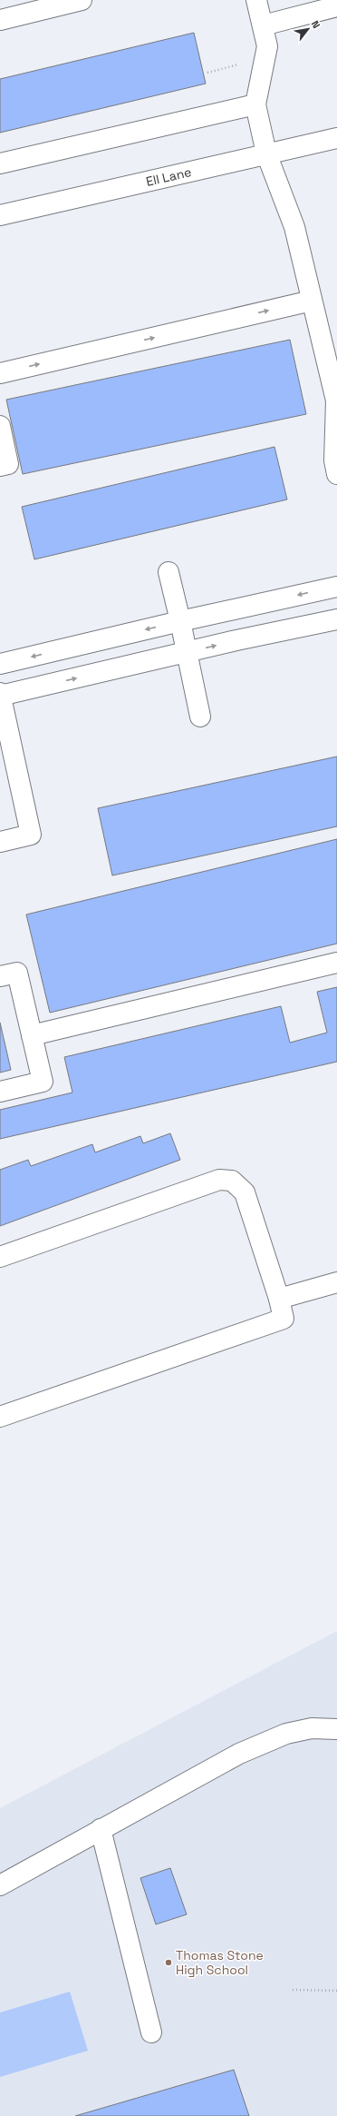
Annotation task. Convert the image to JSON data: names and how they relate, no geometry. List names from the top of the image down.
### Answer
{
  "streets": {
    "street": ["Ell Lane"]
  },
  "places": ["Thomas Stone High School"],
  "north": "top right"
}
